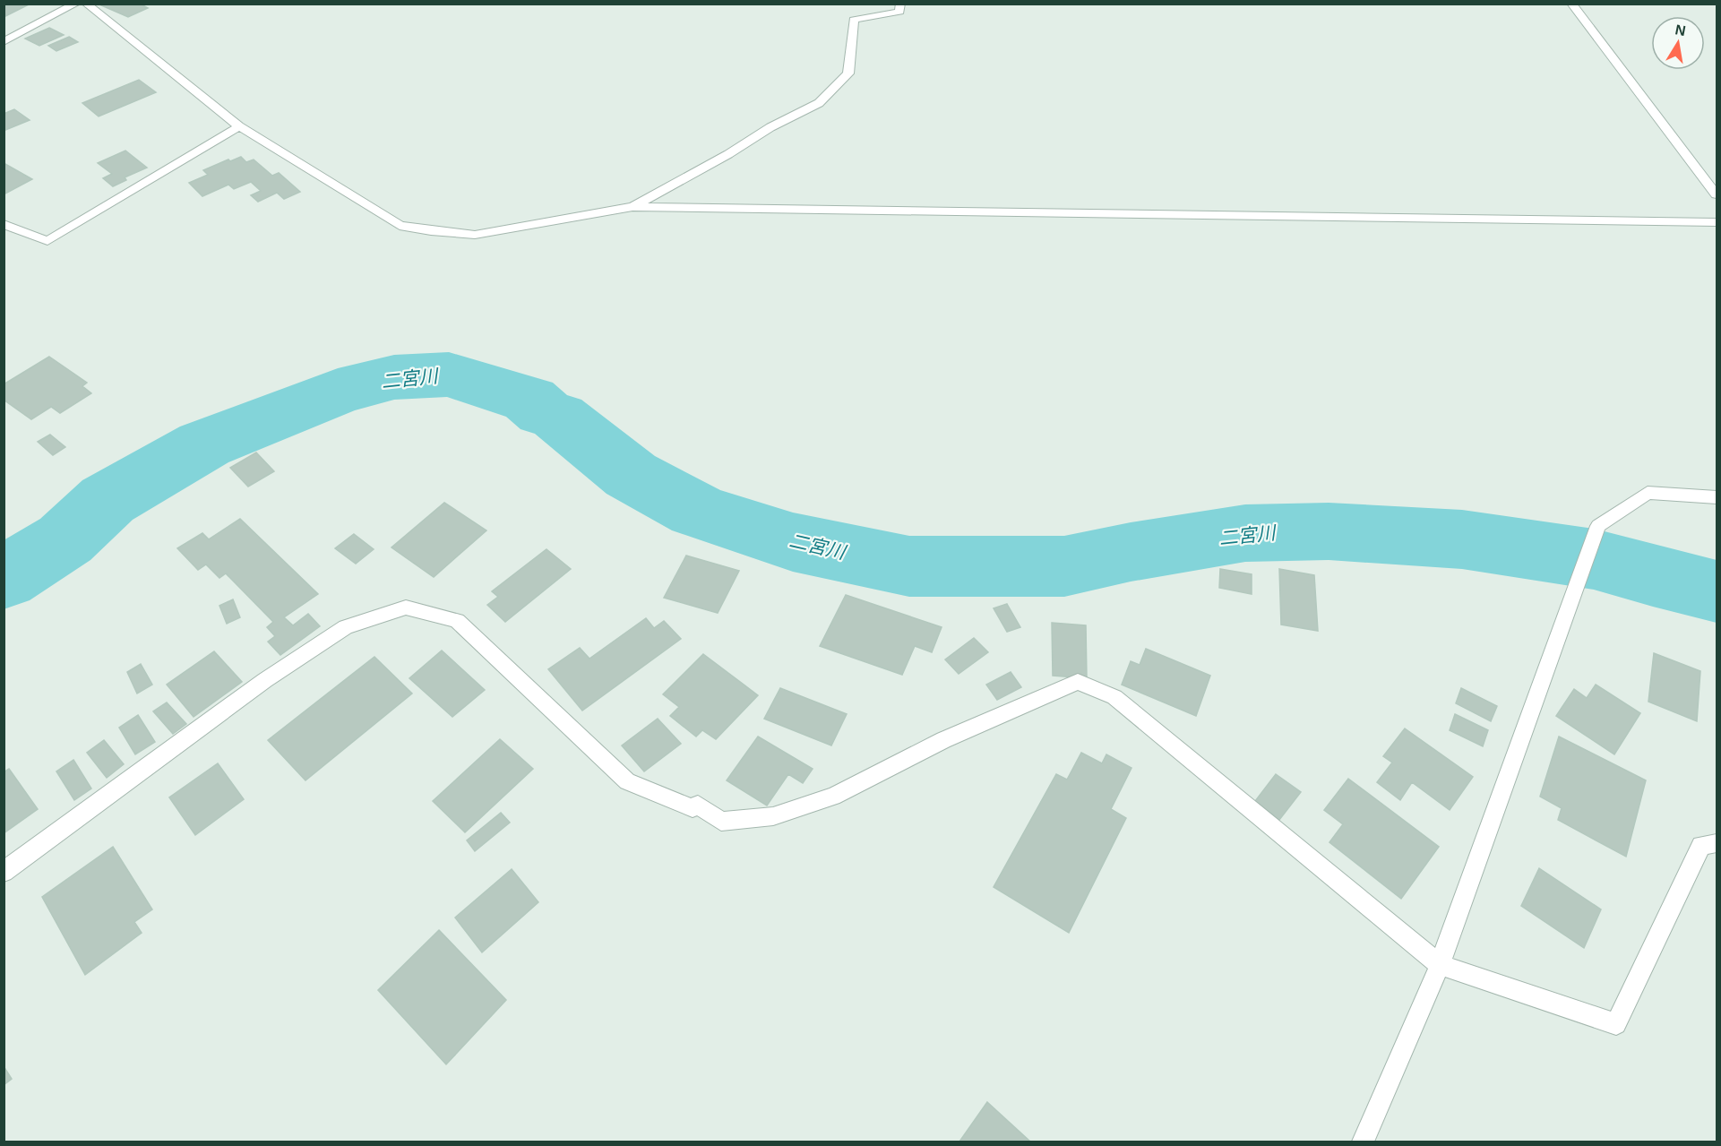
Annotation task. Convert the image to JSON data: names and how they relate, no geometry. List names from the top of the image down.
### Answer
{
  "water": ["二宮川"],
  "north": "top"
}
